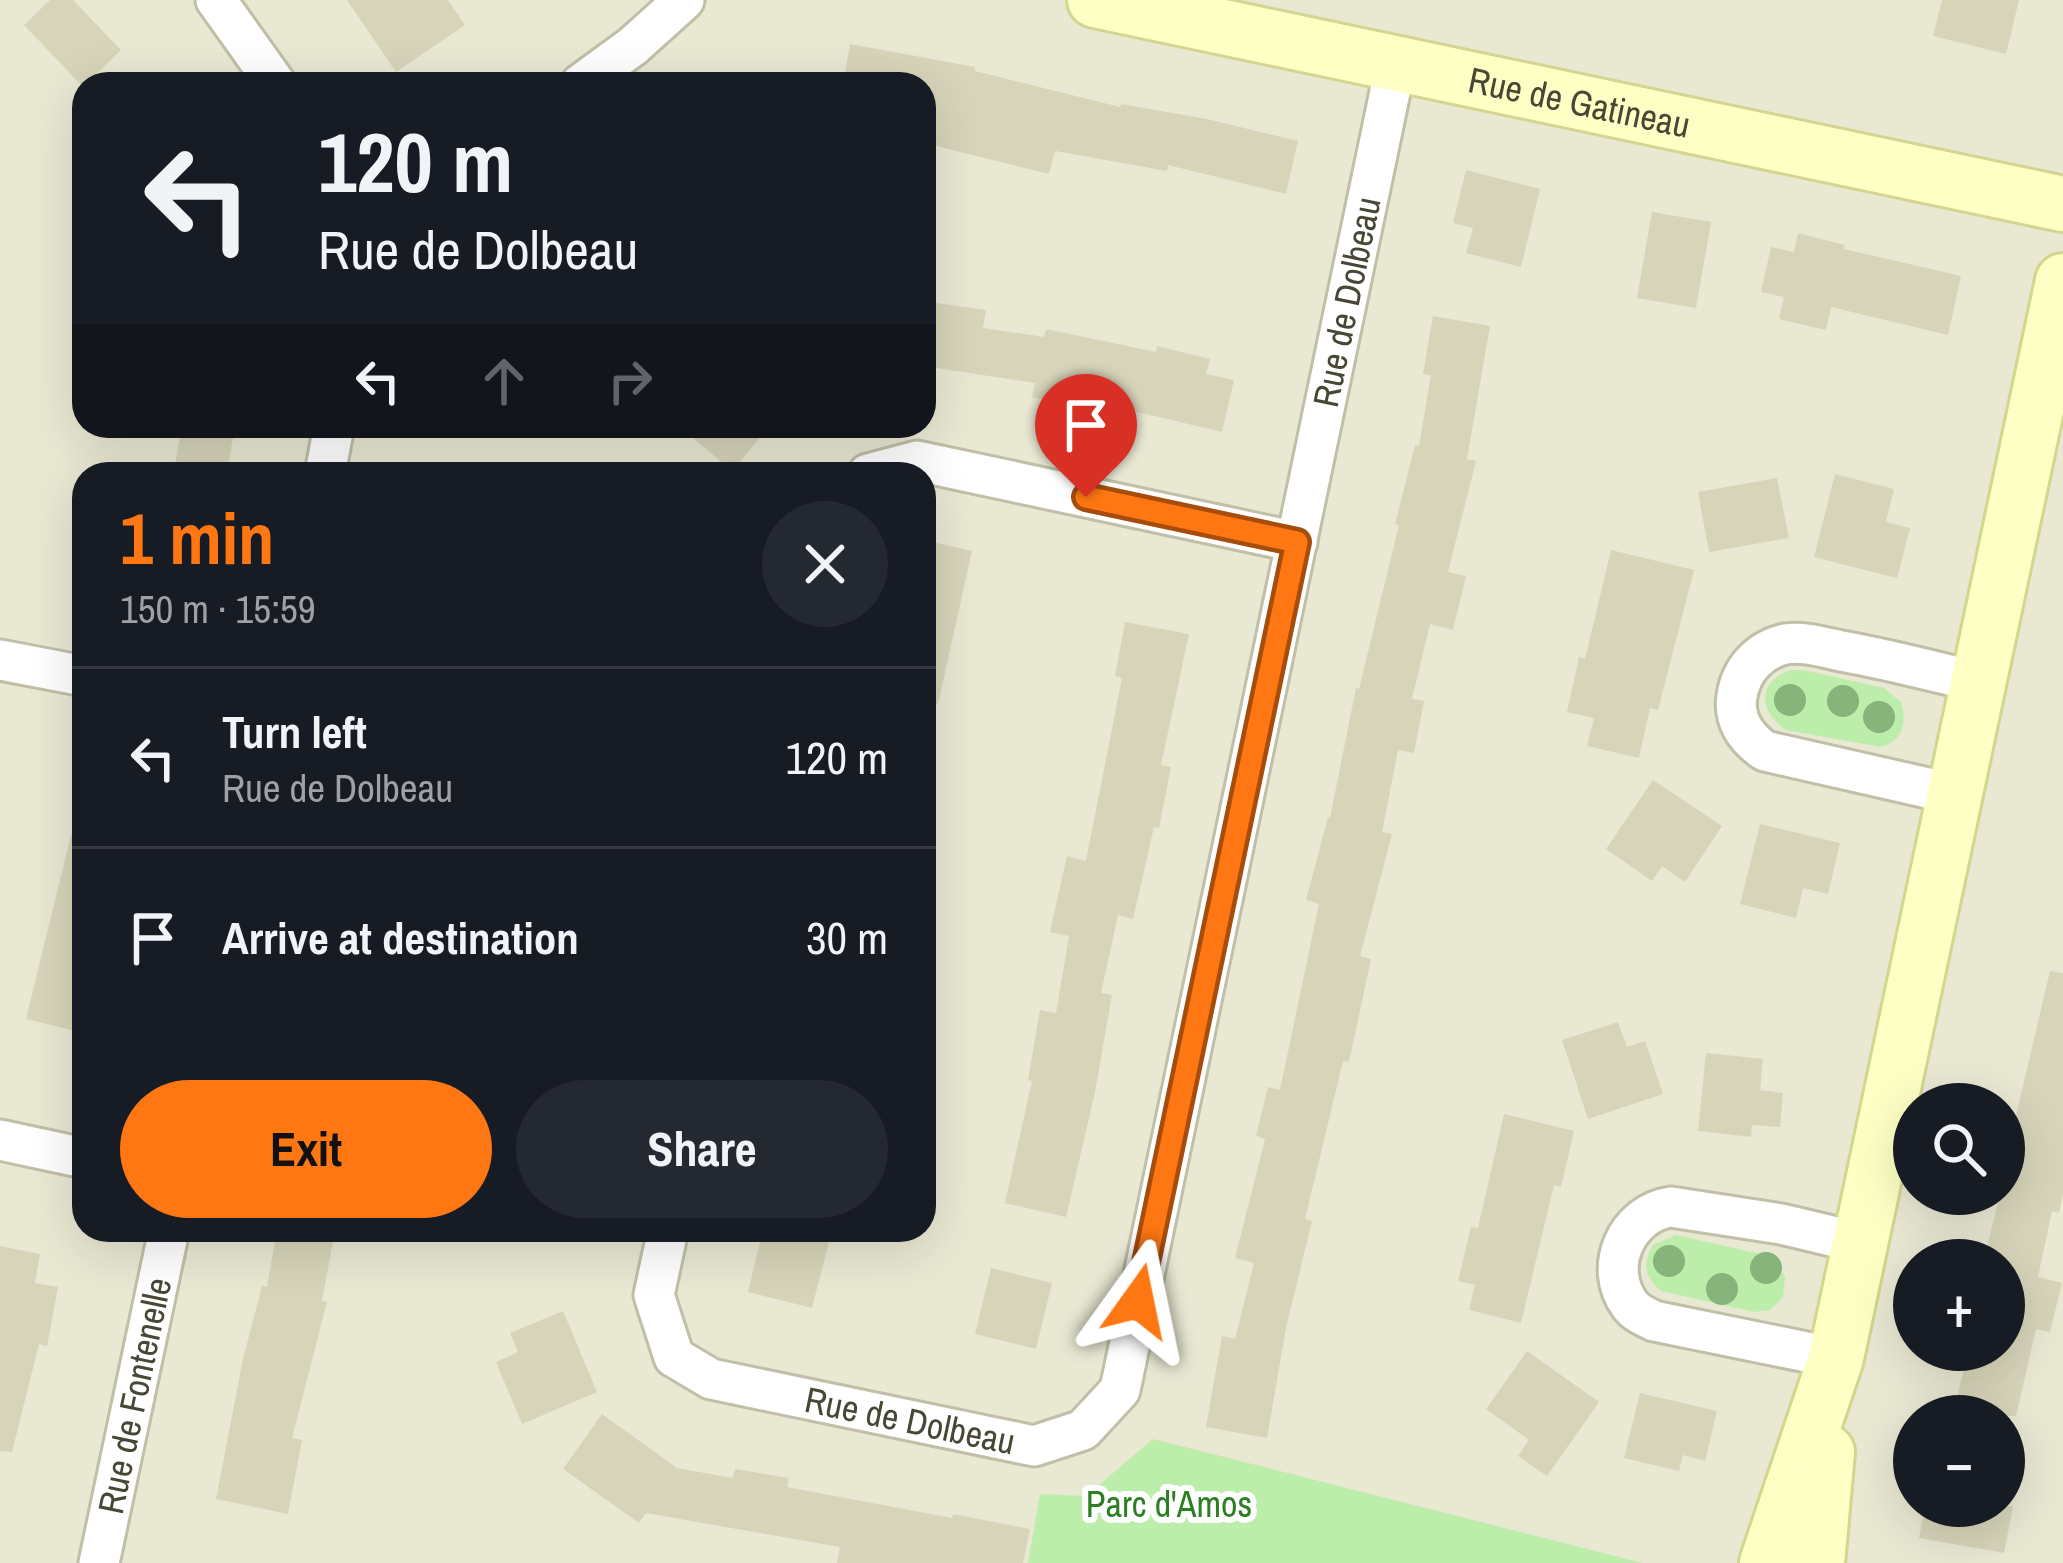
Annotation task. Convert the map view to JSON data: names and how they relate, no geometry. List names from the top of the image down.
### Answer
{
  "streets": {
    "street": ["Rue de Gatineau", "Rue de Dolbeau", "Rue de Fontenelle"]
  },
  "crossings": [
    ["Rue de Gatineau", "Rue de Dolbeau"]
  ],
  "parks": ["Parc d'Amos"],
  "page": {
    "turn": ["120 m", "Rue de Dolbeau"],
    "heading": ["1 min", "150 m · 15:59"],
    "list": [
      {
        "name": "Turn left",
        "note": "Rue de Dolbeau",
        "value": "120 m"
      },
      {
        "name": "Arrive at destination",
        "value": "30 m"
      }
    ],
    "buttons": ["Exit", "Share"],
    "map_buttons": ["+", "−"]
  }
}
